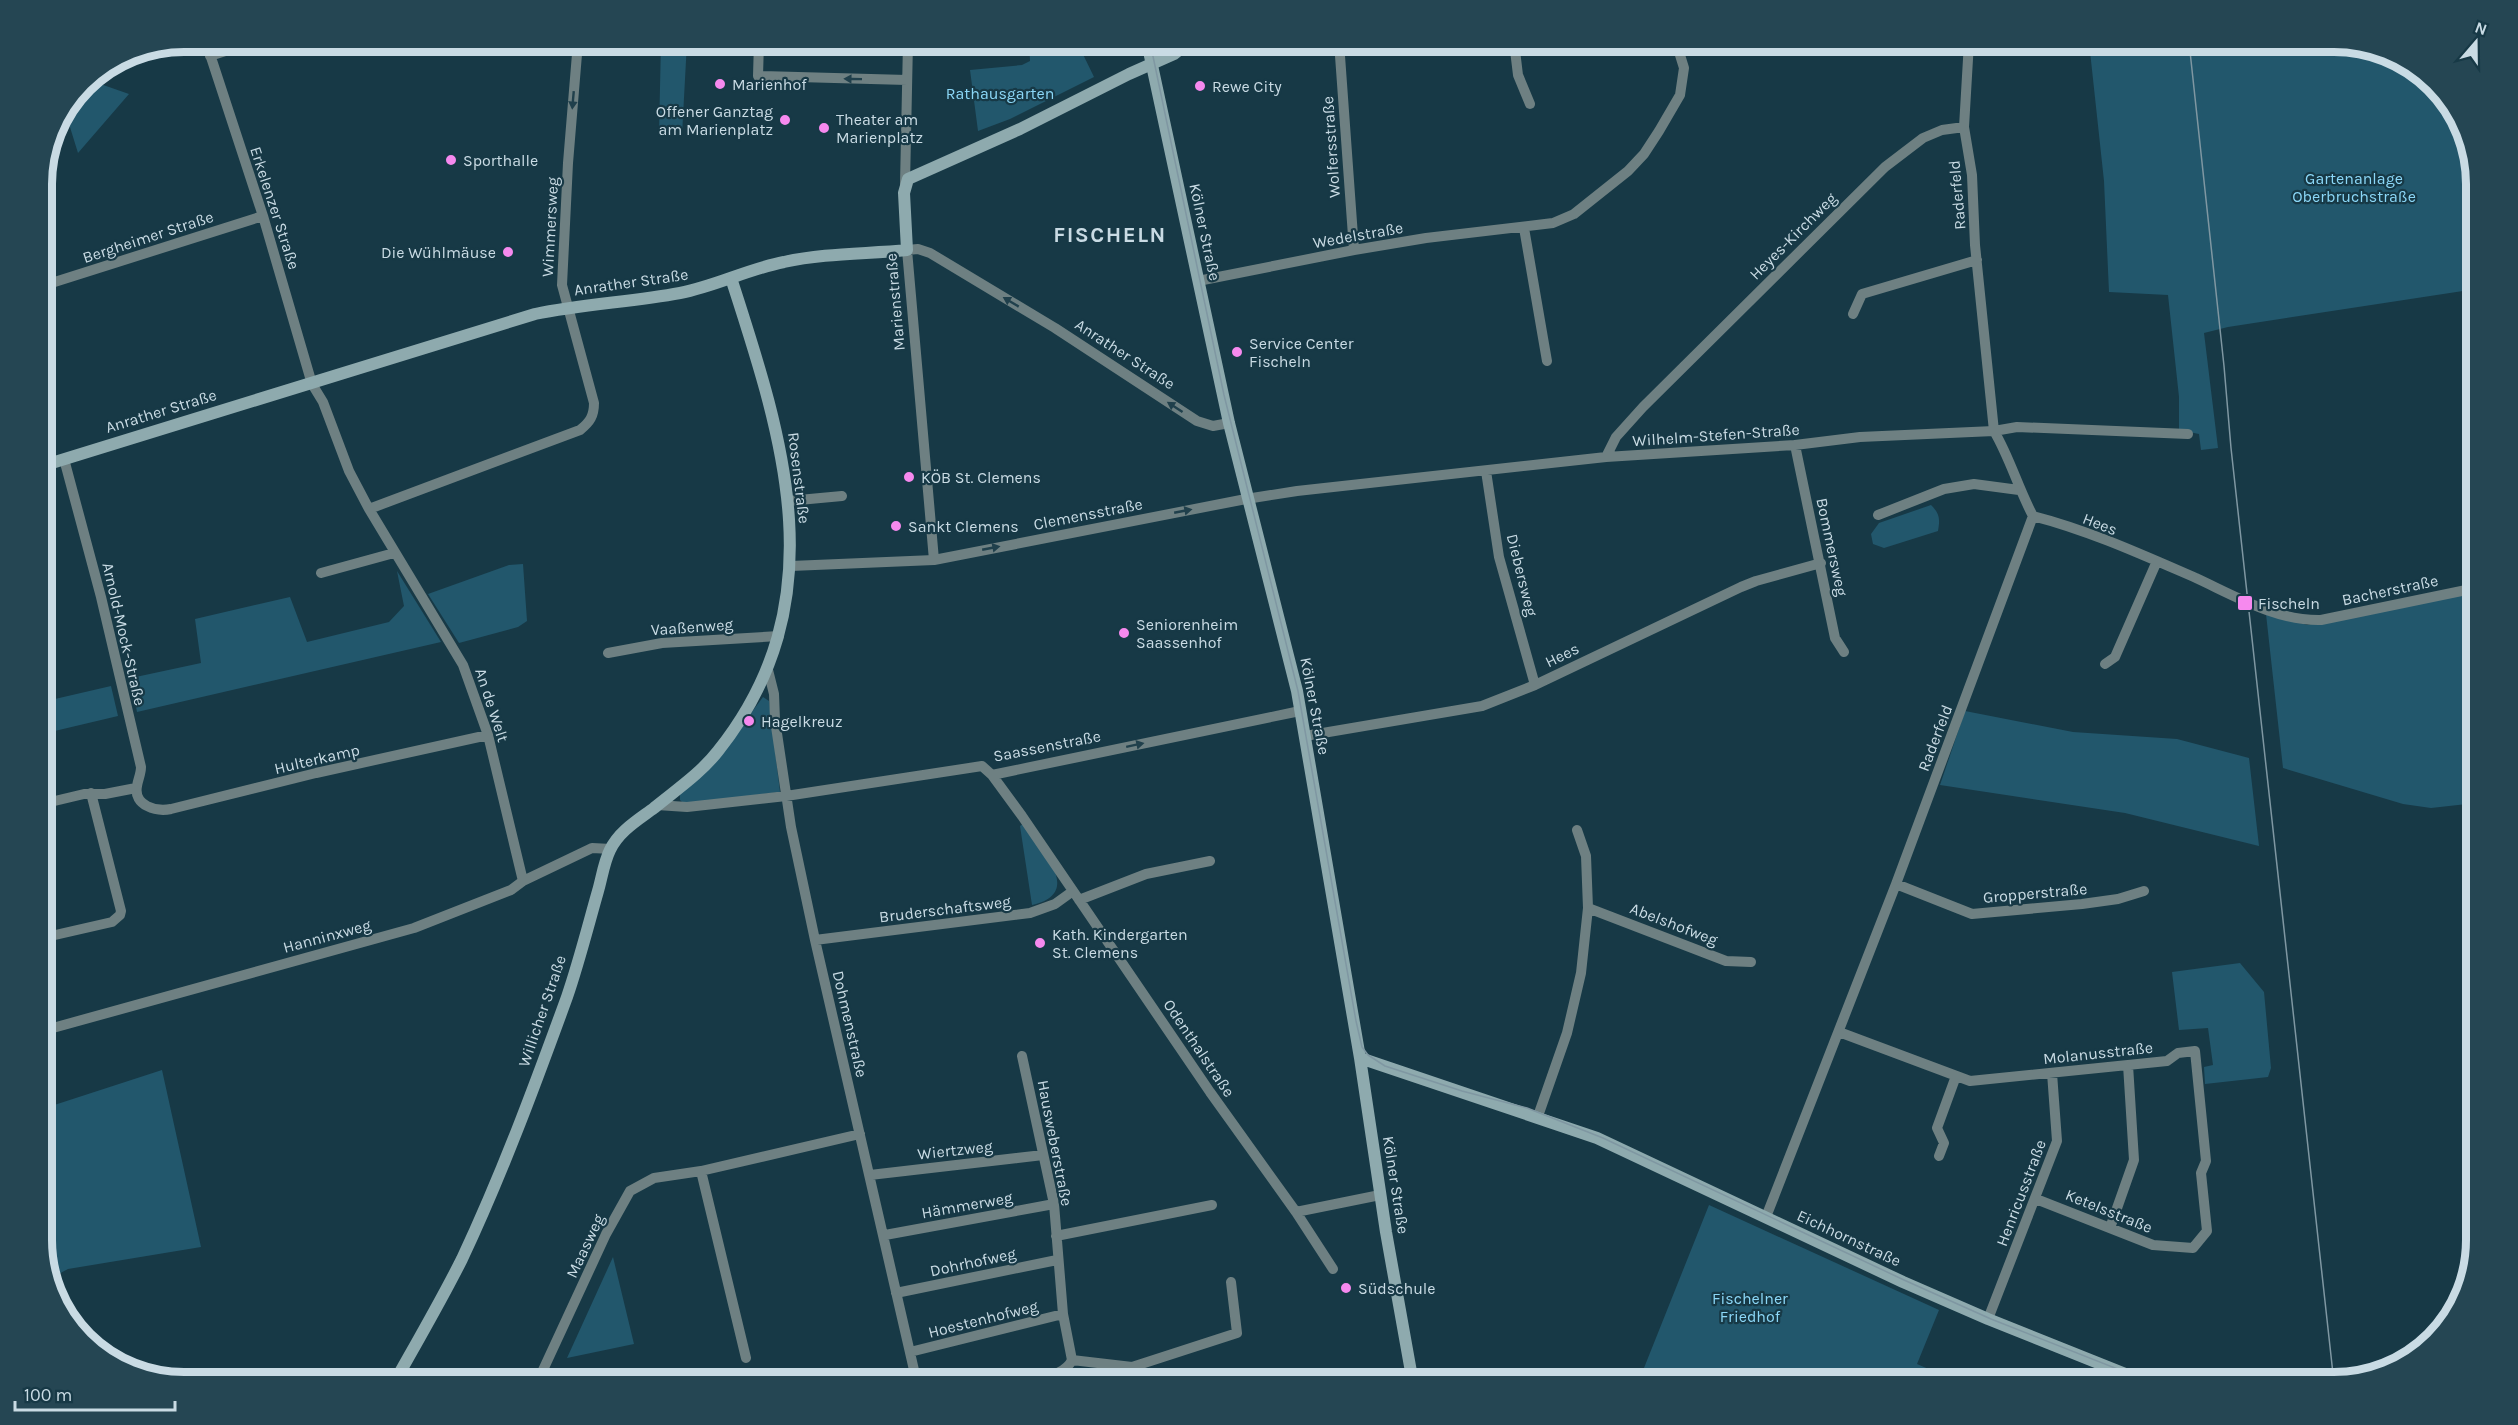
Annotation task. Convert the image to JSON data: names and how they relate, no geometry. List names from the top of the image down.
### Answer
{
  "streets": {
    "main road": [
      "Kölner Straße",
      "Anrather Straße",
      "Marienstraße",
      "Rosenstraße",
      "Willicher Straße",
      "Eichhornstraße"
    ],
    "street": [
      "Wolfersstraße",
      "Raderfeld",
      "Erkelenzer Straße",
      "Wimmersweg",
      "Wedelstraße",
      "Heyes-Kirchweg",
      "Bergheimer Straße",
      "Wilhelm-Stefen-Straße",
      "Clemensstraße",
      "Hees",
      "Bommersweg",
      "Diebersweg",
      "Bacherstraße",
      "Vaaßenweg",
      "Arnold-Mock-Straße",
      "An de Welt",
      "Saassenstraße",
      "Hulterkamp",
      "Gropperstraße",
      "Bruderschaftsweg",
      "Abelshofweg",
      "Hanninxweg",
      "Dohmenstraße",
      "Odenthalstraße",
      "Molanusstraße",
      "Hausweberstraße",
      "Wiertzweg",
      "Henricusstraße",
      "Hämmerweg",
      "Ketelsstraße",
      "Maasweg",
      "Dohrhofweg",
      "Hoestenhofweg"
    ]
  },
  "crossings": [
    ["Wolfersstraße", "Wedelstraße"],
    ["Raderfeld", "Heyes-Kirchweg"],
    ["Raderfeld", "Wilhelm-Stefen-Straße"],
    ["Raderfeld", "Hees"],
    ["Raderfeld", "Gropperstraße"],
    ["Raderfeld", "Molanusstraße"],
    ["Raderfeld", "Eichhornstraße"],
    ["Erkelenzer Straße", "Bergheimer Straße"],
    ["Erkelenzer Straße", "Anrather Straße"],
    ["Erkelenzer Straße", "An de Welt"],
    ["Wimmersweg", "Anrather Straße"],
    ["Wimmersweg", "An de Welt"],
    ["Kölner Straße", "Wedelstraße"],
    ["Kölner Straße", "Anrather Straße"],
    ["Kölner Straße", "Wilhelm-Stefen-Straße"],
    ["Kölner Straße", "Clemensstraße"],
    ["Kölner Straße", "Hees"],
    ["Kölner Straße", "Saassenstraße"],
    ["Kölner Straße", "Eichhornstraße"],
    ["Heyes-Kirchweg", "Wilhelm-Stefen-Straße"],
    ["Anrather Straße", "Marienstraße"],
    ["Anrather Straße", "Rosenstraße"],
    ["Anrather Straße", "Arnold-Mock-Straße"],
    ["Anrather Straße", "An de Welt"],
    ["Marienstraße", "Clemensstraße"],
    ["Wilhelm-Stefen-Straße", "Clemensstraße"],
    ["Wilhelm-Stefen-Straße", "Bommersweg"],
    ["Wilhelm-Stefen-Straße", "Diebersweg"],
    ["Rosenstraße", "Clemensstraße"],
    ["Rosenstraße", "Vaaßenweg"],
    ["Rosenstraße", "Willicher Straße"],
    ["Rosenstraße", "Dohmenstraße"],
    ["Hees", "Bommersweg"],
    ["Hees", "Diebersweg"],
    ["Hees", "Bacherstraße"],
    ["Arnold-Mock-Straße", "Hulterkamp"],
    ["An de Welt", "Hulterkamp"],
    ["An de Welt", "Hanninxweg"],
    ["Saassenstraße", "Willicher Straße"],
    ["Saassenstraße", "Dohmenstraße"],
    ["Saassenstraße", "Odenthalstraße"],
    ["Bruderschaftsweg", "Dohmenstraße"],
    ["Bruderschaftsweg", "Odenthalstraße"],
    ["Hanninxweg", "Willicher Straße"],
    ["Dohmenstraße", "Wiertzweg"],
    ["Dohmenstraße", "Hämmerweg"],
    ["Dohmenstraße", "Maasweg"],
    ["Dohmenstraße", "Dohrhofweg"],
    ["Dohmenstraße", "Hoestenhofweg"],
    ["Molanusstraße", "Henricusstraße"],
    ["Molanusstraße", "Ketelsstraße"],
    ["Hausweberstraße", "Wiertzweg"],
    ["Hausweberstraße", "Hämmerweg"],
    ["Hausweberstraße", "Dohrhofweg"],
    ["Hausweberstraße", "Hoestenhofweg"],
    ["Henricusstraße", "Ketelsstraße"],
    ["Henricusstraße", "Eichhornstraße"]
  ],
  "one_way": ["Wimmersweg", "Clemensstraße", "Saassenstraße"],
  "districts": ["FISCHELN"],
  "parks": ["Rathausgarten", "Gartenanlage Oberbruchstraße", "Fischelner Friedhof"],
  "places": {
    "other": [
      "Marienhof",
      "Rewe City",
      "Offener Ganztag am Marienplatz",
      "Theater am Marienplatz",
      "Sporthalle",
      "Die Wühlmäuse",
      "Service Center Fischeln",
      "KÖB St. Clemens",
      "Sankt Clemens",
      "Seniorenheim Saassenhof",
      "Hagelkreuz",
      "Kath. Kindergarten St. Clemens",
      "Südschule"
    ],
    "transit": ["Fischeln"]
  },
  "scale_bar": "100 m",
  "north": "top"
}
